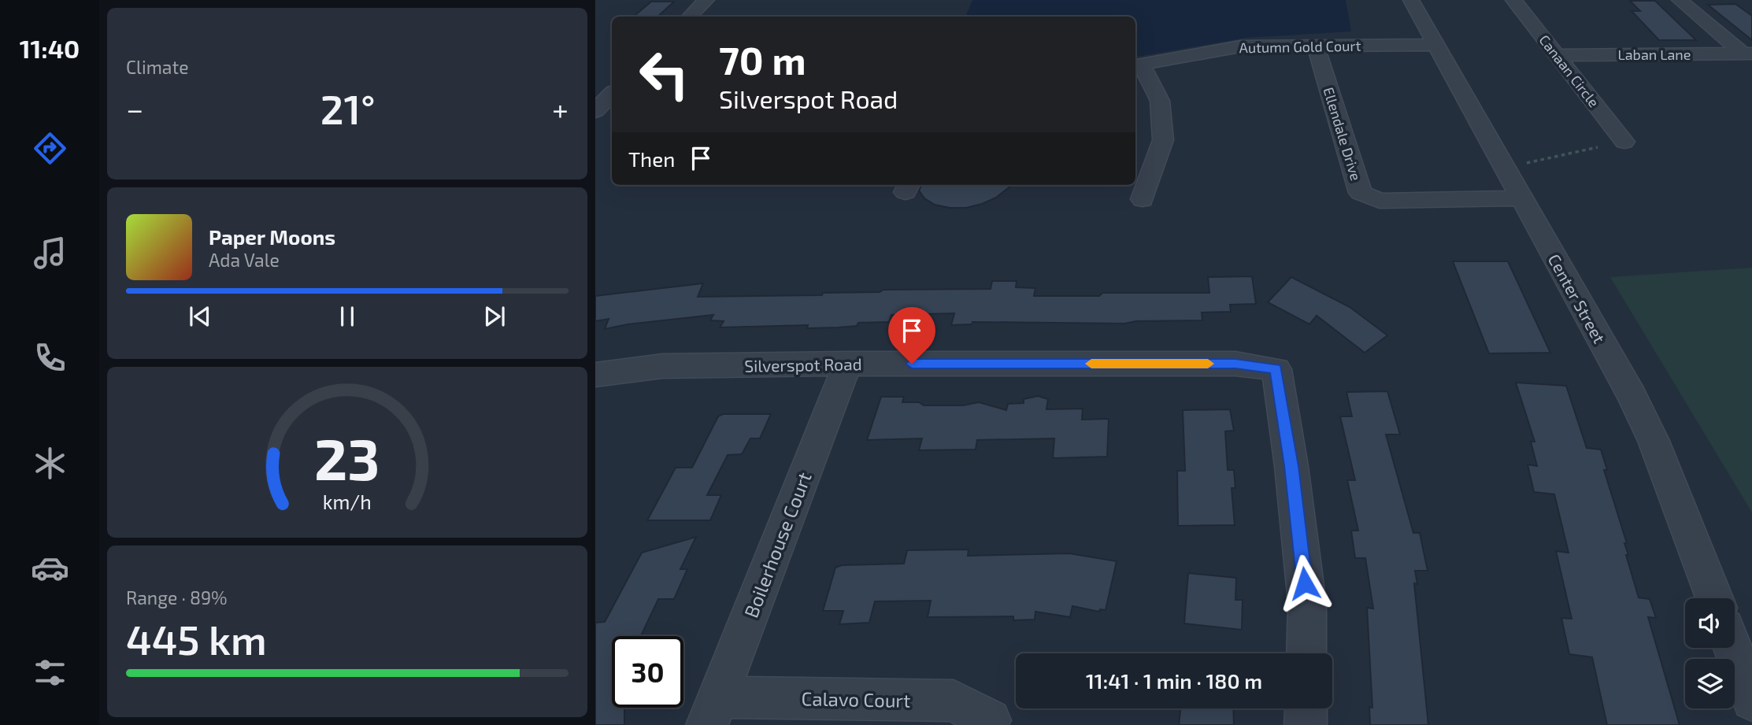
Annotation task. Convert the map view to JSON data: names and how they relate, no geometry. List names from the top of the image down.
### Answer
{
  "streets": {
    "street": [
      "Autumn Gold Court",
      "Laban Lane",
      "Canaan Circle",
      "Ellendale Drive",
      "Center Street",
      "Silverspot Road",
      "Boilerhouse Court",
      "Calavo Court"
    ]
  },
  "crossings": [
    ["Autumn Gold Court", "Ellendale Drive"],
    ["Autumn Gold Court", "Center Street"],
    ["Laban Lane", "Canaan Circle"],
    ["Ellendale Drive", "Center Street"],
    ["Silverspot Road", "Boilerhouse Court"],
    ["Boilerhouse Court", "Calavo Court"]
  ],
  "page": {
    "tabs": "11:40",
    "tile": [
      "Climate",
      ["Range · 89%", "445 km"]
    ],
    "turn": ["70 m", "Silverspot Road"],
    "heat": ["−", "21°", "+"],
    "then": "Then",
    "song": ["Paper Moons", "Ada Vale"],
    "limit": "30",
    "trip": "11:41 · 1 min · 180 m",
    "gauge": ["23", "km/h"]
  }
}
